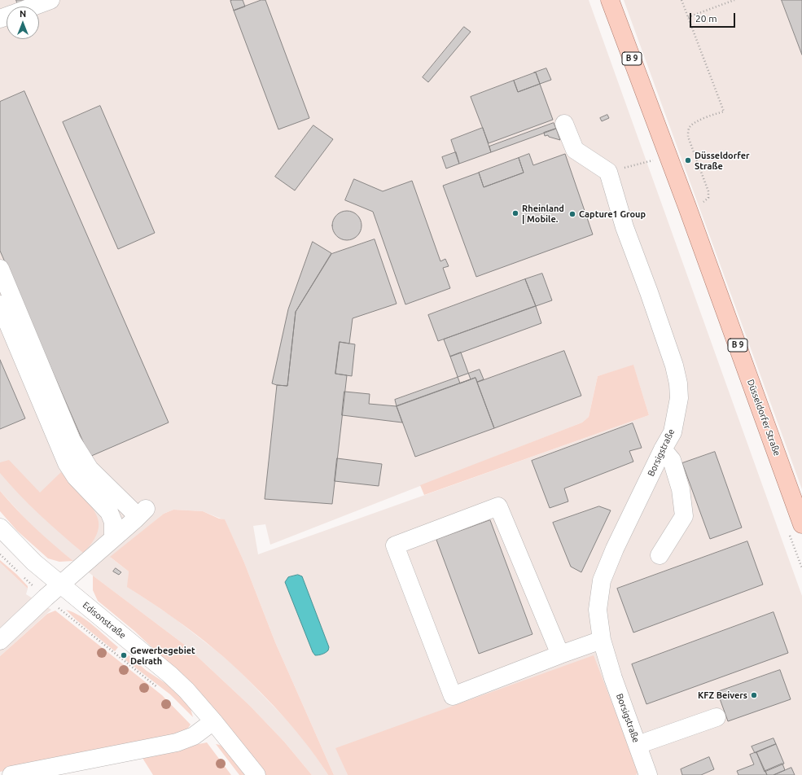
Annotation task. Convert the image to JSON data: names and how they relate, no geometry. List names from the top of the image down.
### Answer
{
  "streets": {
    "main road": ["B 9", "Düsseldorfer Straße"],
    "street": ["Borsigstraße", "Edisonstraße"]
  },
  "places": [
    "Düsseldorfer Straße",
    "Rheinland | Mobile.",
    "Capture1 Group",
    "Gewerbegebiet Delrath",
    "KFZ Beivers"
  ],
  "scale_bar": "20 m",
  "north": "top"
}
